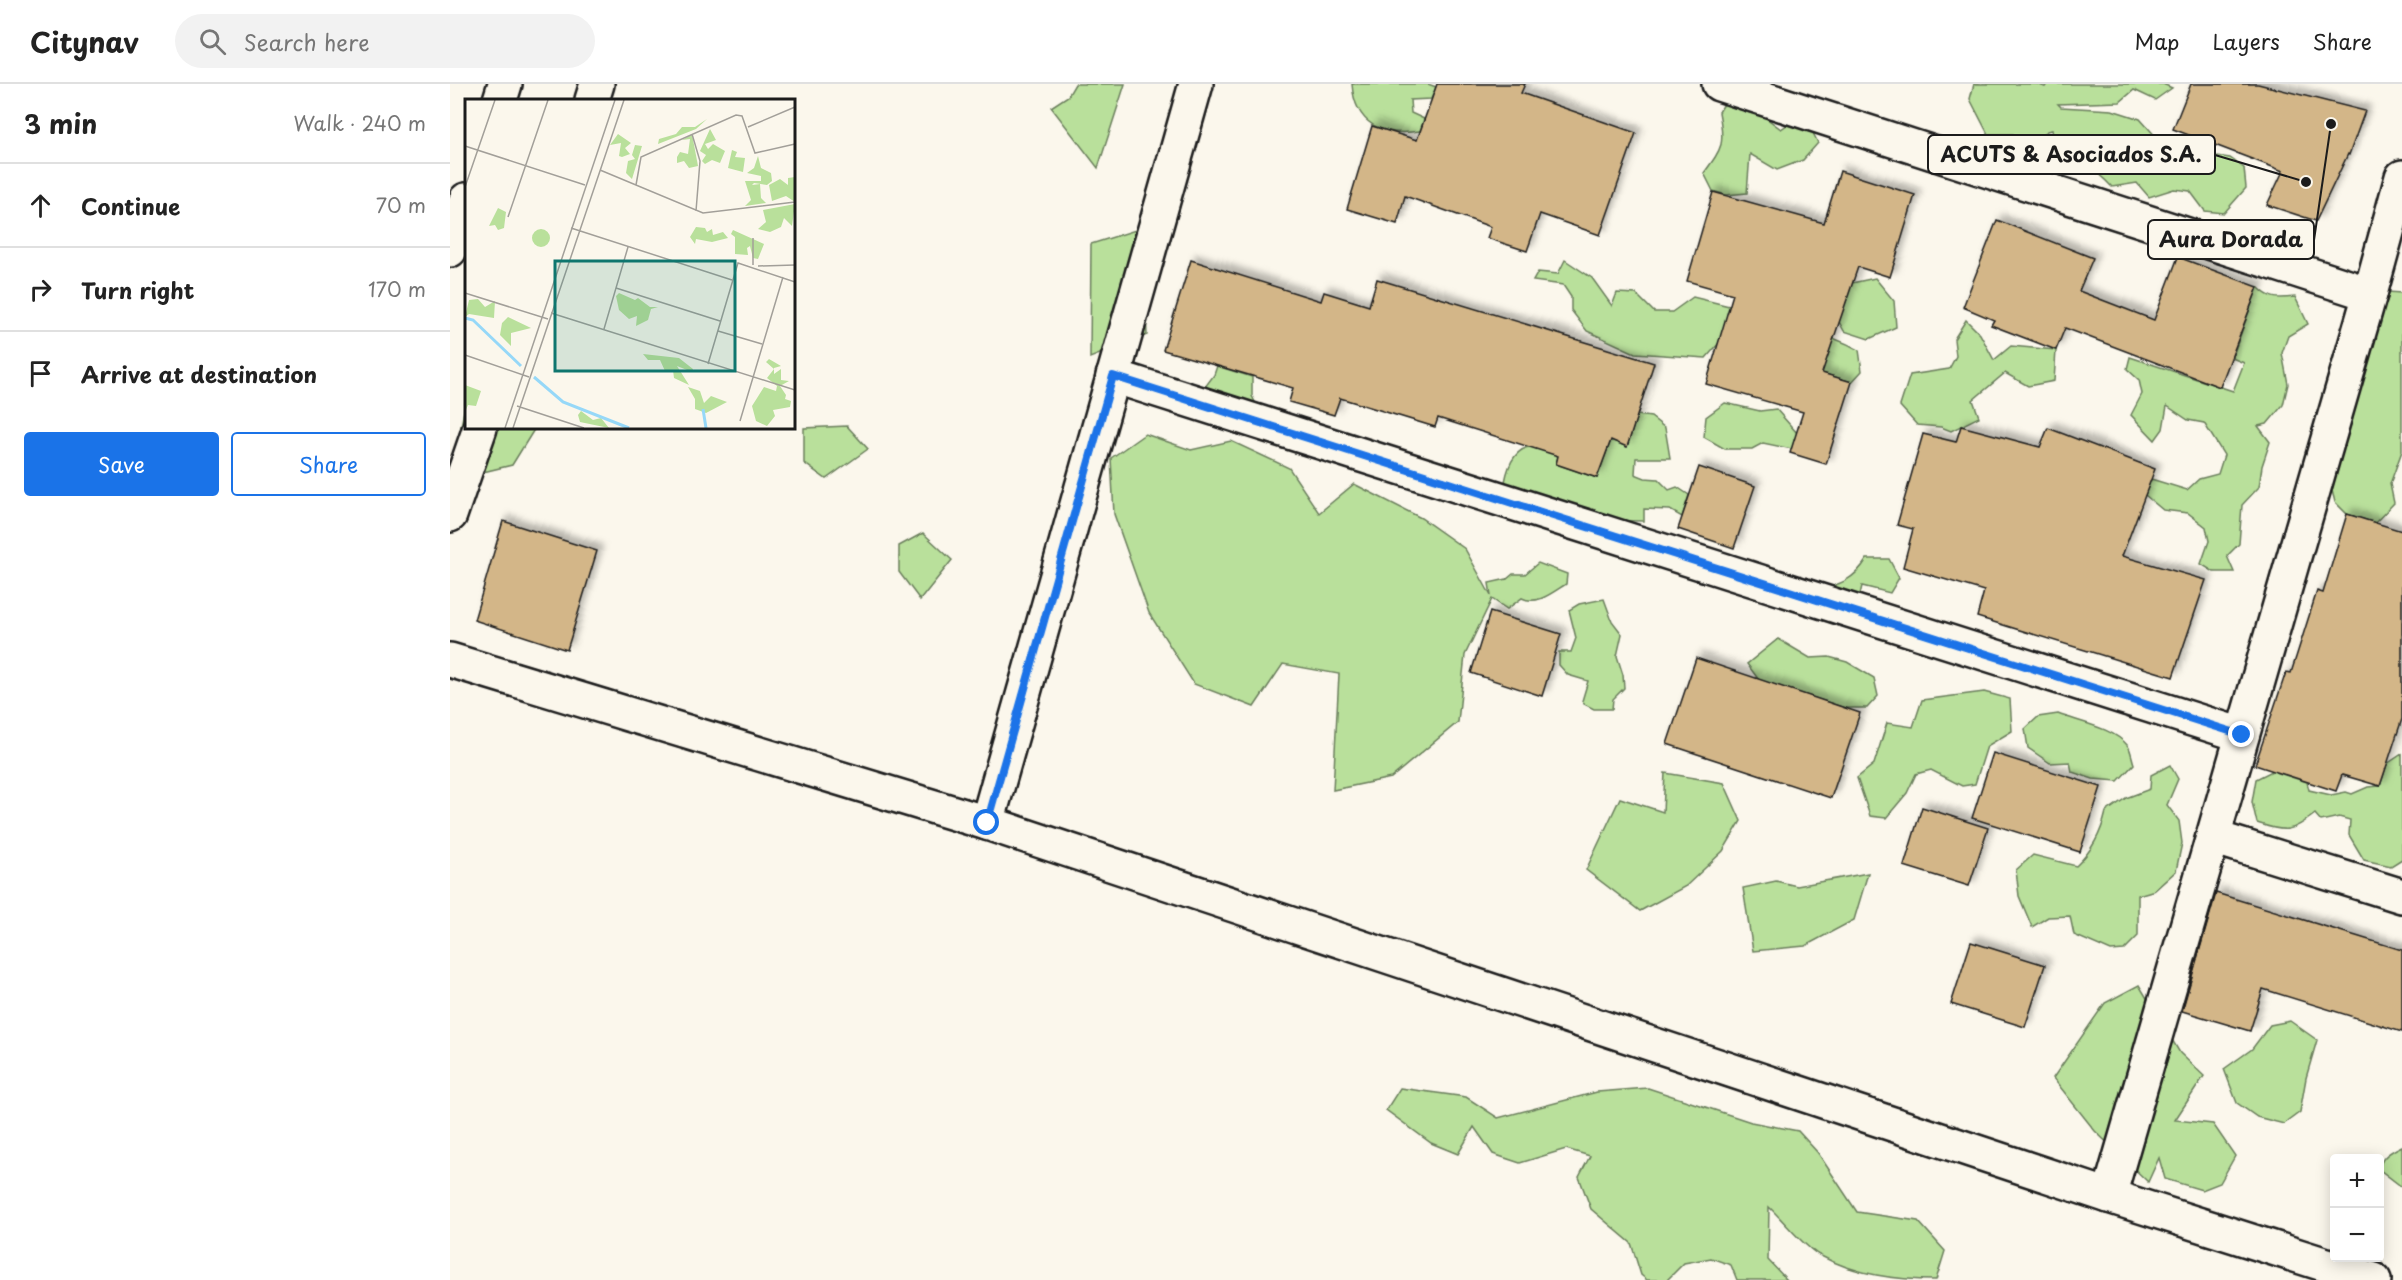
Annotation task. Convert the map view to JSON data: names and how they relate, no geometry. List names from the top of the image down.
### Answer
{
  "places": ["Aura Dorada", "ACUTS & Asociados S.A."],
  "page": {
    "header": "Citynav",
    "search": "Search here",
    "nav": ["Map", "Layers", "Share"],
    "heading": ["3 min", "Walk · 240 m"],
    "list": [
      ["Continue", "70 m"],
      ["Turn right", "170 m"],
      "Arrive at destination"
    ],
    "buttons": ["Save", "Share"],
    "map_buttons": ["+", "−"]
  }
}
